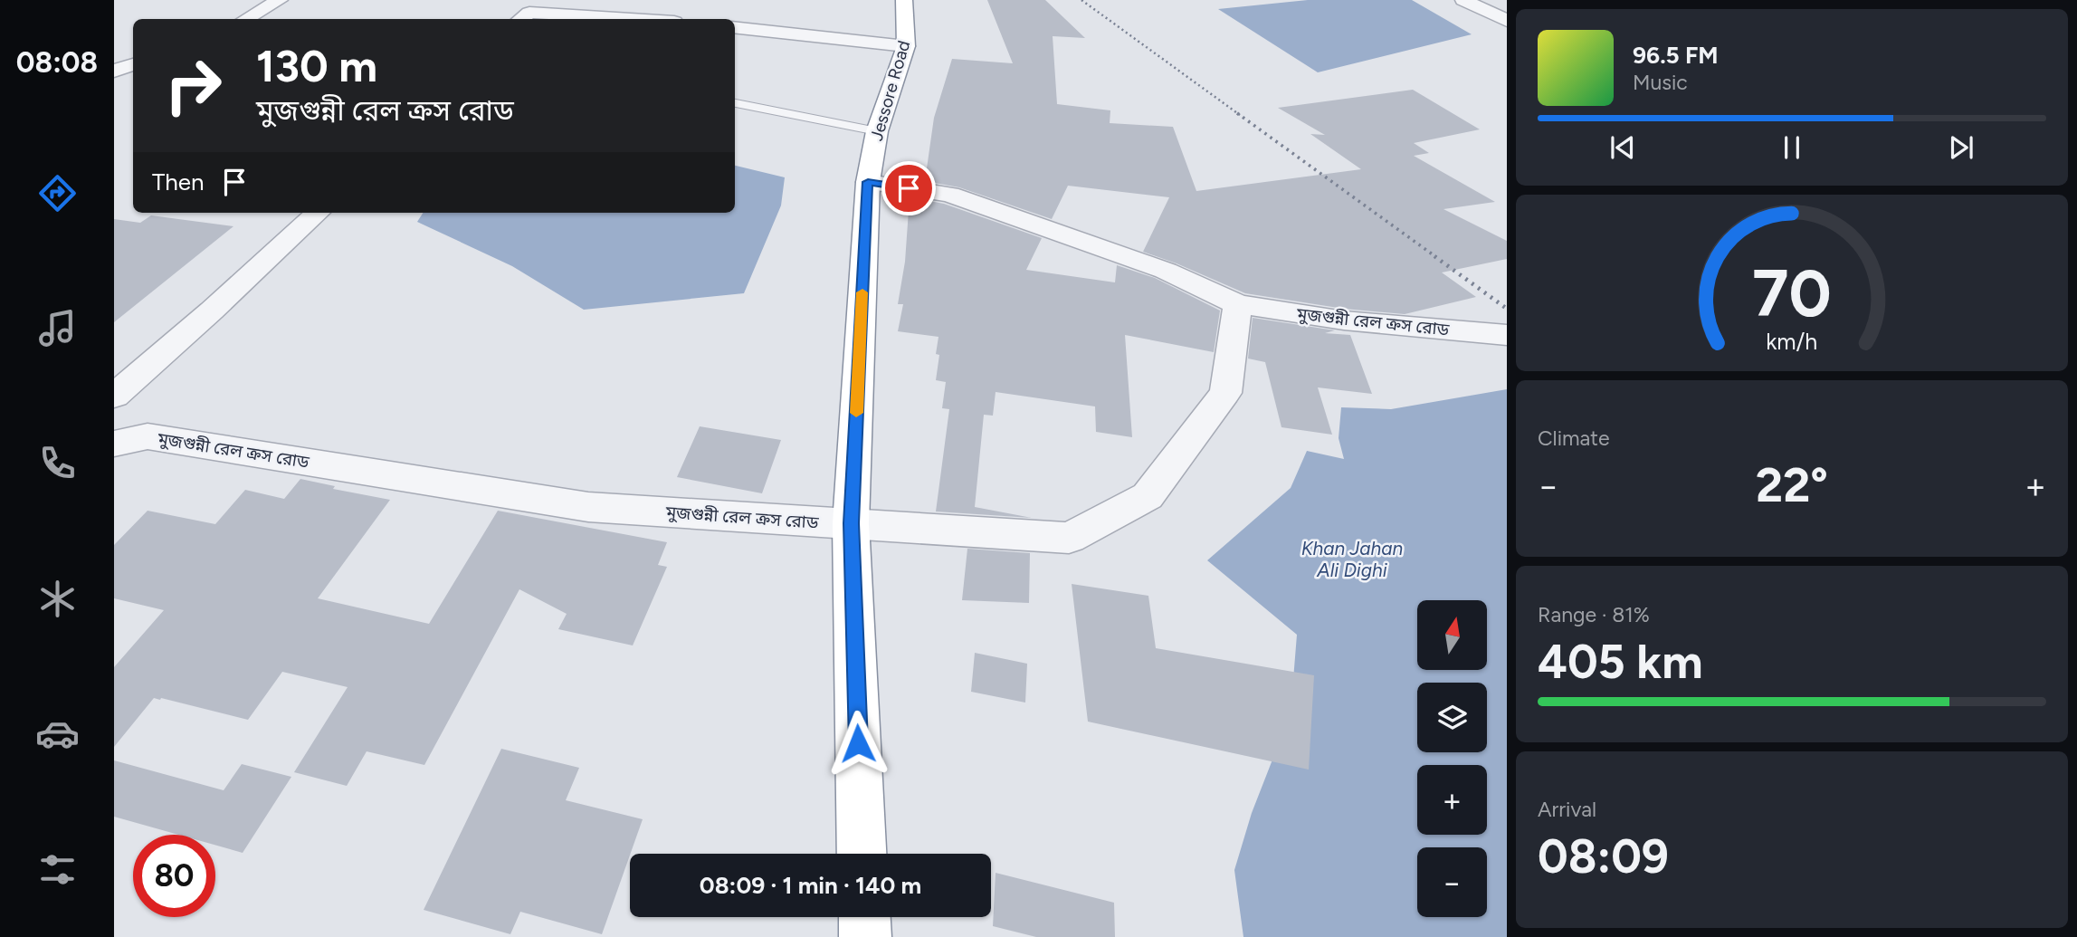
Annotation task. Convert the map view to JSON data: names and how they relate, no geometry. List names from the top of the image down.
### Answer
{
  "streets": {
    "highway": ["Jessore Road"],
    "street": ["মুজগুন্নী রেল ক্রস রোড"]
  },
  "crossings": [
    ["Jessore Road", "মুজগুন্নী রেল ক্রস রোড"]
  ],
  "water": ["Khan Jahan Ali Dighi"],
  "north": "top",
  "page": {
    "tabs": "08:08",
    "turn": ["130 m", "মুজগুন্নী রেল ক্রস রোড"],
    "song": ["96.5 FM", "Music"],
    "then": "Then",
    "tile": [
      "Climate",
      ["Range · 81%", "405 km"],
      ["Arrival", "08:09"]
    ],
    "heat": ["−", "22°", "+"],
    "map_buttons": ["+", "−"],
    "limit": "80",
    "trip": "08:09 · 1 min · 140 m",
    "gauge": ["70", "km/h"]
  }
}
